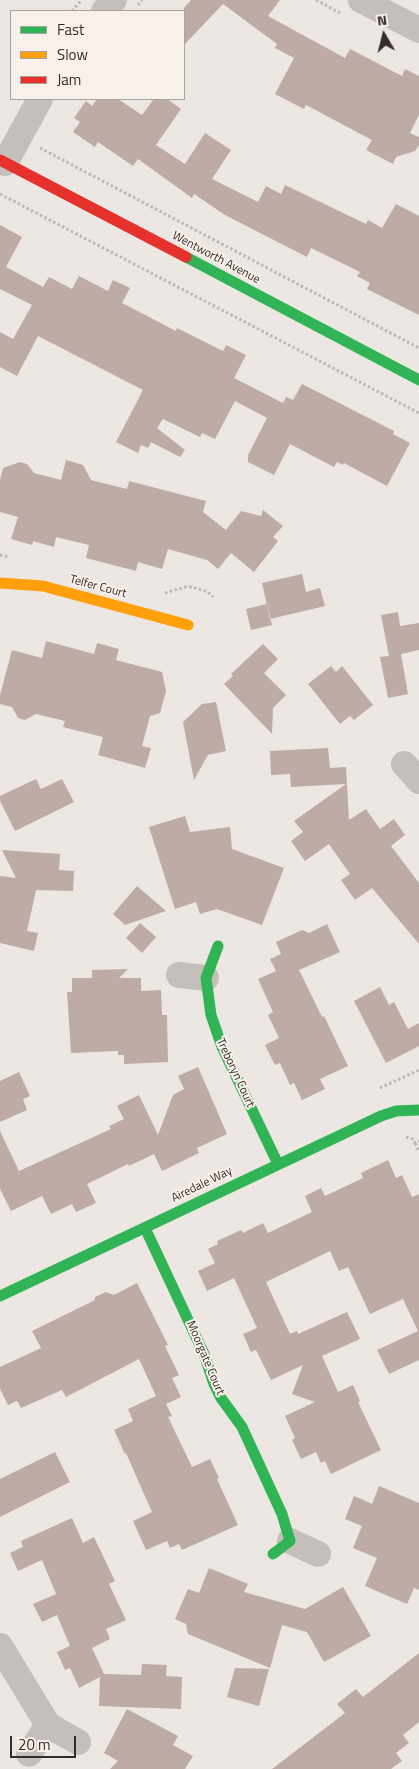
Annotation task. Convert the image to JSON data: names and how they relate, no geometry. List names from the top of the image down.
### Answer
{
  "streets": {
    "street": [
      "Wentworth Avenue",
      "Telfer Court",
      "Treboryn Court",
      "Airedale Way",
      "Moorgate Court"
    ]
  },
  "crossings": [
    ["Treboryn Court", "Airedale Way"],
    ["Airedale Way", "Moorgate Court"]
  ],
  "legend": ["Fast", "Slow", "Jam"],
  "scale_bar": "20 m",
  "north": "top"
}
